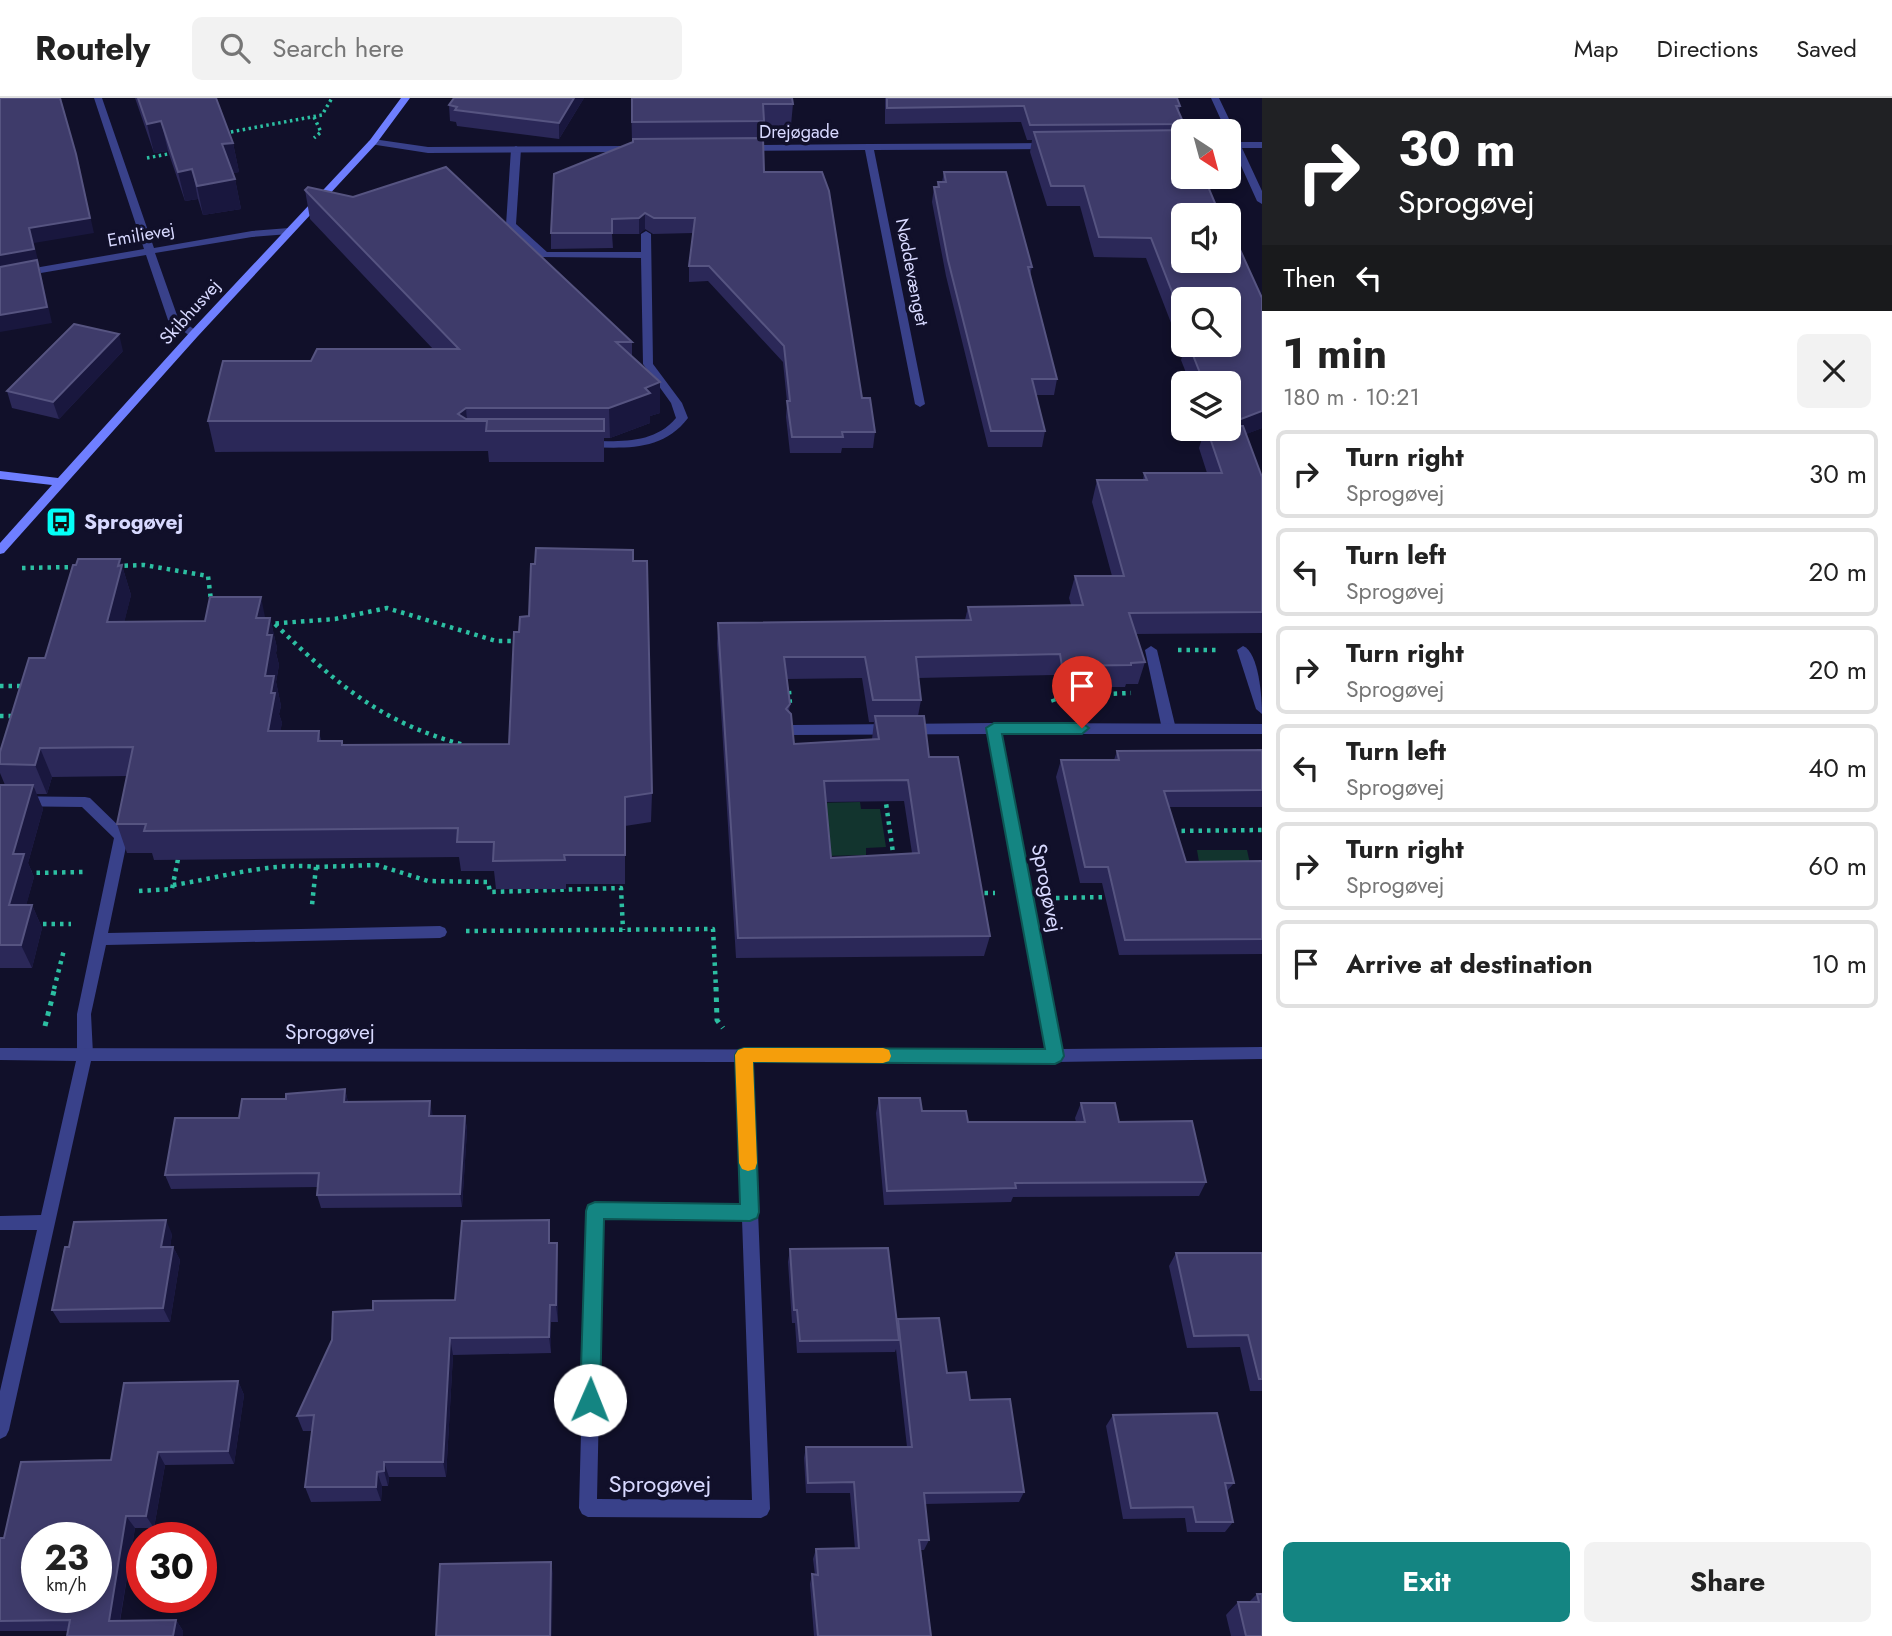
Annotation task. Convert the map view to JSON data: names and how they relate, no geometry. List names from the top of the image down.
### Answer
{
  "streets": {
    "street": [
      "Drejøgade",
      "Emilievej",
      "Nøddevænget",
      "Skibhusvej",
      "Sprogøvej"
    ]
  },
  "crossings": [
    ["Drejøgade", "Nøddevænget"],
    ["Emilievej", "Skibhusvej"]
  ],
  "places": {
    "bus stop": ["Sprogøvej"]
  },
  "north": "bottom right",
  "page": {
    "header": "Routely",
    "search": "Search here",
    "nav": ["Map", "Directions", "Saved"],
    "turn": ["30 m", "Sprogøvej"],
    "then": "Then",
    "heading": ["1 min", "180 m · 10:21"],
    "list": [
      {
        "name": "Turn right",
        "note": "Sprogøvej",
        "value": "30 m"
      },
      {
        "name": "Turn left",
        "note": "Sprogøvej",
        "value": "20 m"
      },
      {
        "name": "Turn right",
        "note": "Sprogøvej",
        "value": "20 m"
      },
      {
        "name": "Turn left",
        "note": "Sprogøvej",
        "value": "40 m"
      },
      {
        "name": "Turn right",
        "note": "Sprogøvej",
        "value": "60 m"
      },
      {
        "name": "Arrive at destination",
        "value": "10 m"
      }
    ],
    "speed": "23 km/h",
    "limit": "30",
    "buttons": ["Exit", "Share"]
  }
}
